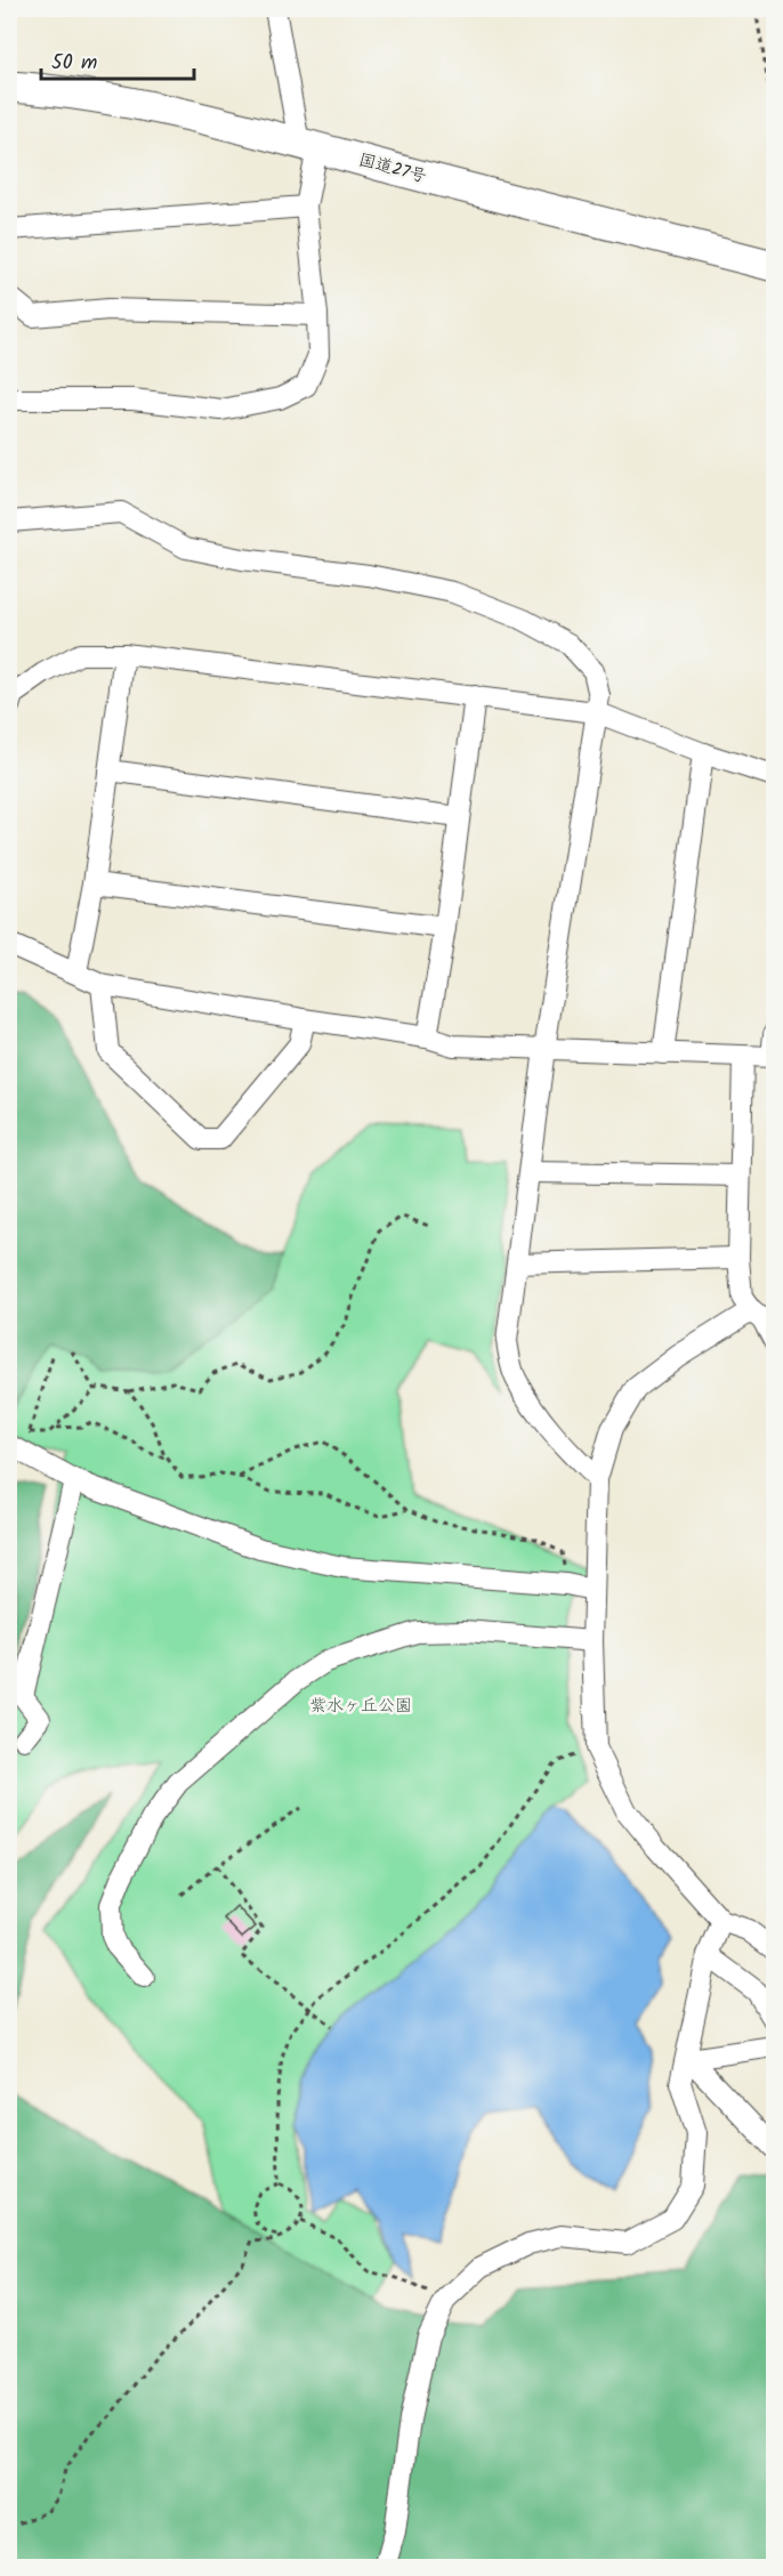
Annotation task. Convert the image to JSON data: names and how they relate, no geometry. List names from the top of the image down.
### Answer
{
  "streets": {
    "highway": ["国道27号"]
  },
  "parks": ["紫水ヶ丘公園"],
  "scale_bar": "50 m"
}
